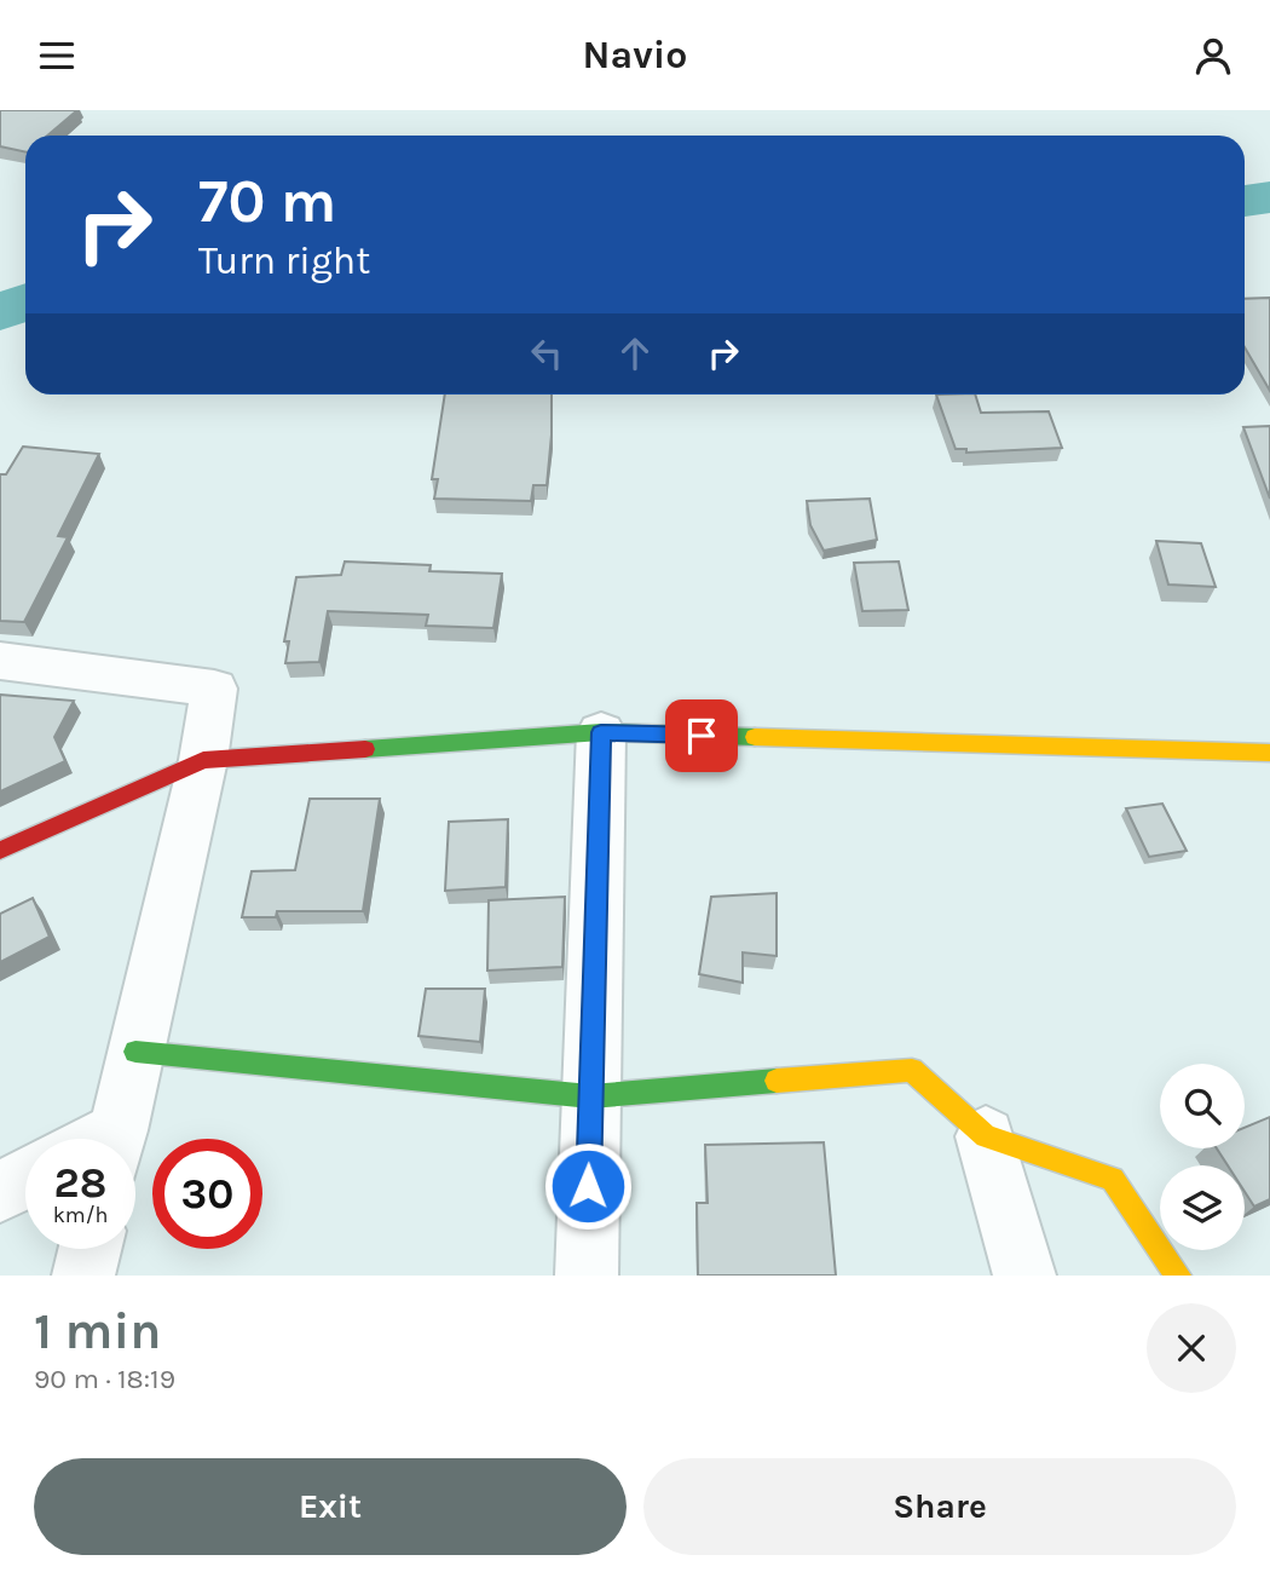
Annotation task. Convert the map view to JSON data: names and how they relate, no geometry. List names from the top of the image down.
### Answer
{
  "page": {
    "header": "Navio",
    "turn": ["70 m", "Turn right"],
    "speed": "28 km/h",
    "limit": "30",
    "heading": ["1 min", "90 m · 18:19"],
    "buttons": ["Exit", "Share"]
  }
}
